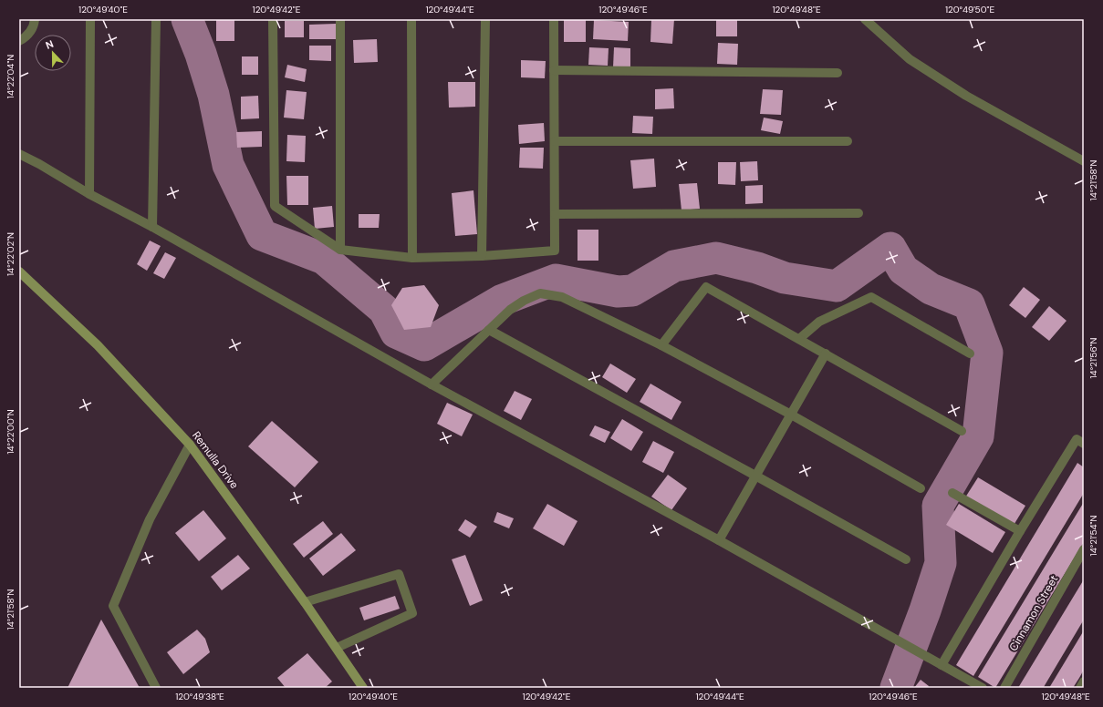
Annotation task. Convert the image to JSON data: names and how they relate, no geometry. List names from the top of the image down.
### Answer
{
  "streets": {
    "main road": ["Remulla Drive"],
    "street": ["Cinnamon Street"]
  },
  "north": "top",
  "coordinates": [
    "120°49'40\"E",
    "120°49'42\"E",
    "120°49'44\"E",
    "120°49'46\"E",
    "120°49'48\"E",
    "120°49'50\"E",
    "14°22'04\"N",
    "14°21'58\"N",
    "14°22'02\"N",
    "14°21'56\"N",
    "14°22'00\"N",
    "14°21'54\"N",
    "120°49'38\"E"
  ]
}
